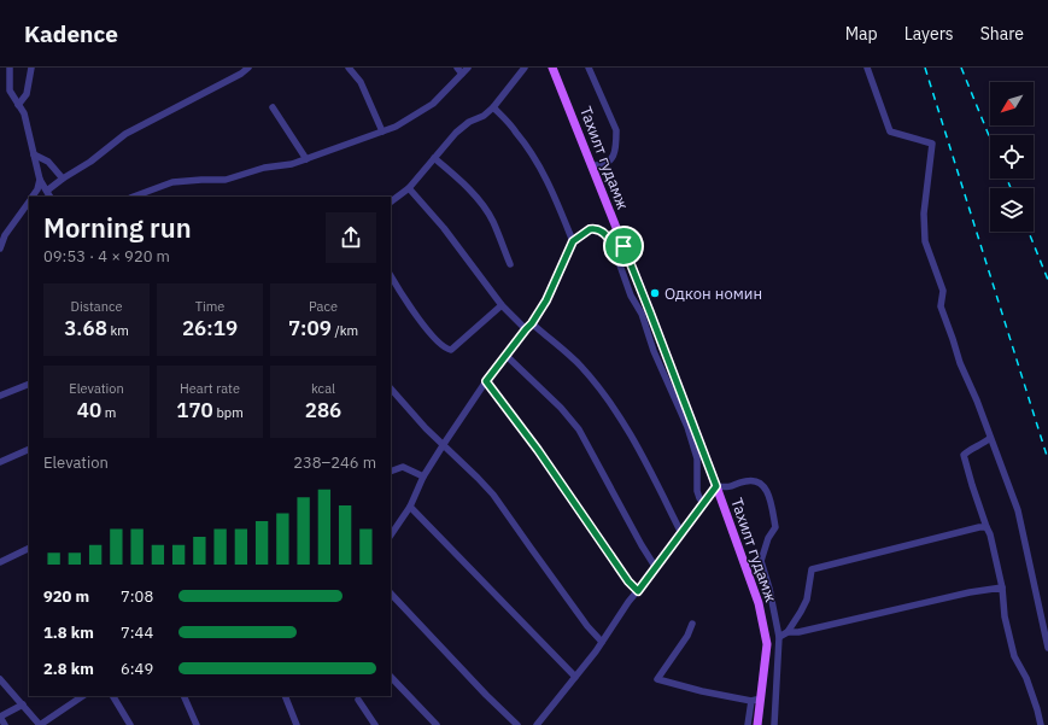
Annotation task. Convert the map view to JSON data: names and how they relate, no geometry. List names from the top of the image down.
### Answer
{
  "streets": {
    "main road": ["Тахилт гудамж"]
  },
  "places": ["Одкон номин"],
  "north": "bottom left",
  "page": {
    "header": "Kadence",
    "nav": ["Map", "Layers", "Share"],
    "heading": ["Morning run", "09:53 · 4 × 920 m"],
    "stats": [
      ["Distance", "3.68 km"],
      ["Time", "26:19"],
      ["Pace", "7:09 /km"],
      ["Elevation", "40 m"],
      ["Heart rate", "170 bpm"],
      ["kcal", "286"]
    ],
    "chart": ["Elevation", "238–246 m"],
    "list": [
      {
        "name": "920 m",
        "note": "7:08"
      },
      {
        "name": "1.8 km",
        "note": "7:44"
      },
      {
        "name": "2.8 km",
        "note": "6:49"
      }
    ]
  }
}
